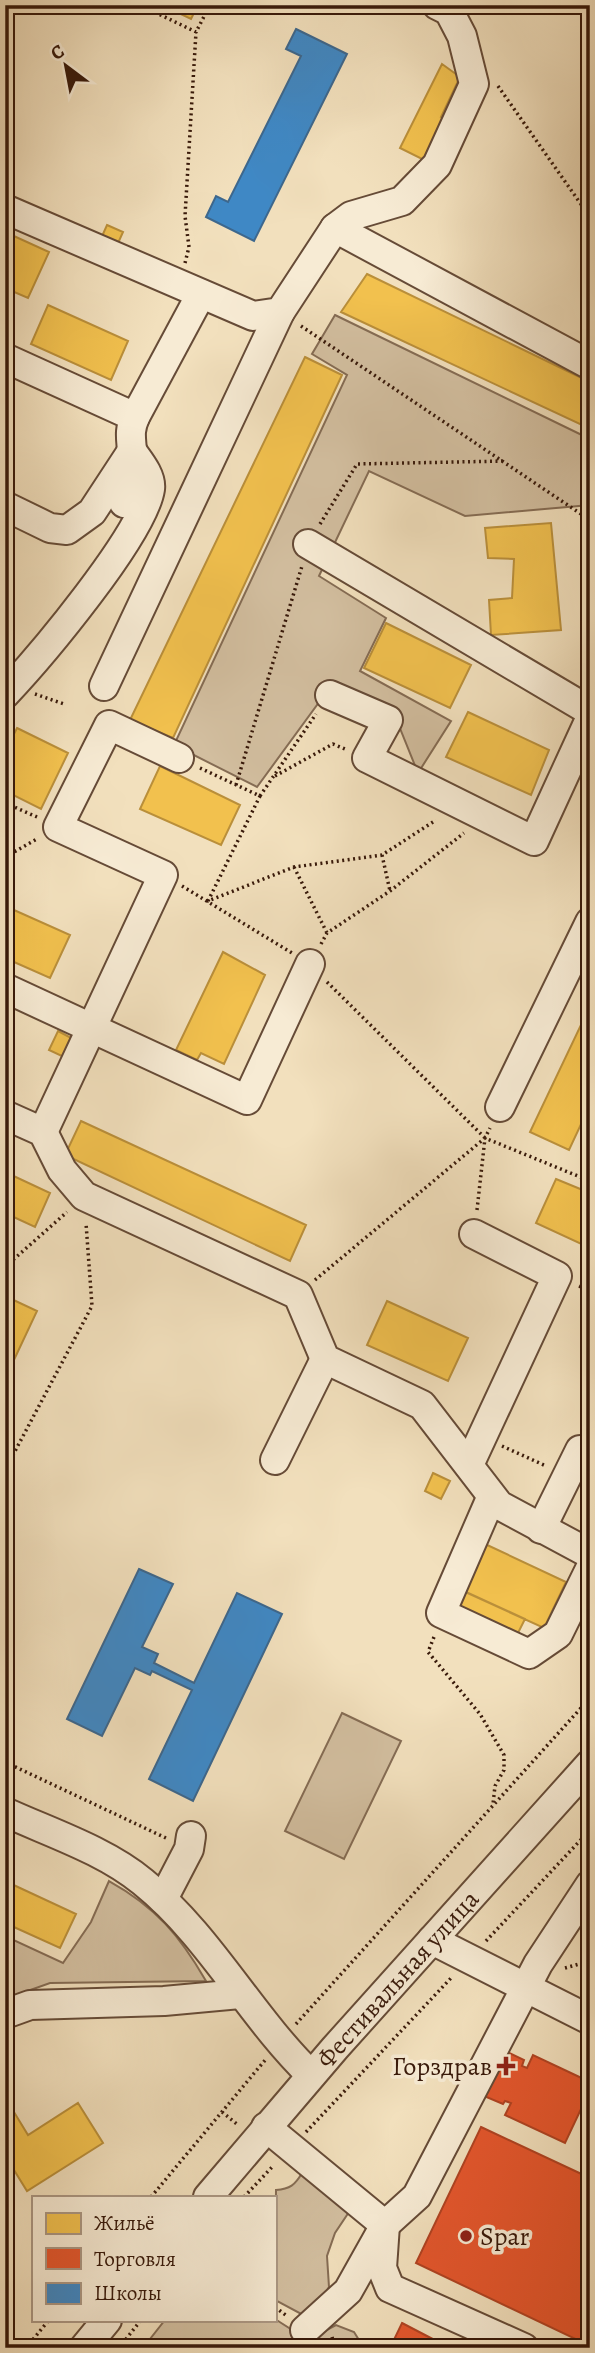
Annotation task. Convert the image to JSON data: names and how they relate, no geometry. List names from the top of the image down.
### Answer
{
  "streets": {
    "street": ["Фестивальная улица"]
  },
  "places": {
    "health": ["Горздрав"],
    "other": ["Spar"]
  },
  "legend": ["Жильё", "Торговля", "Школы"],
  "north": "top left"
}
